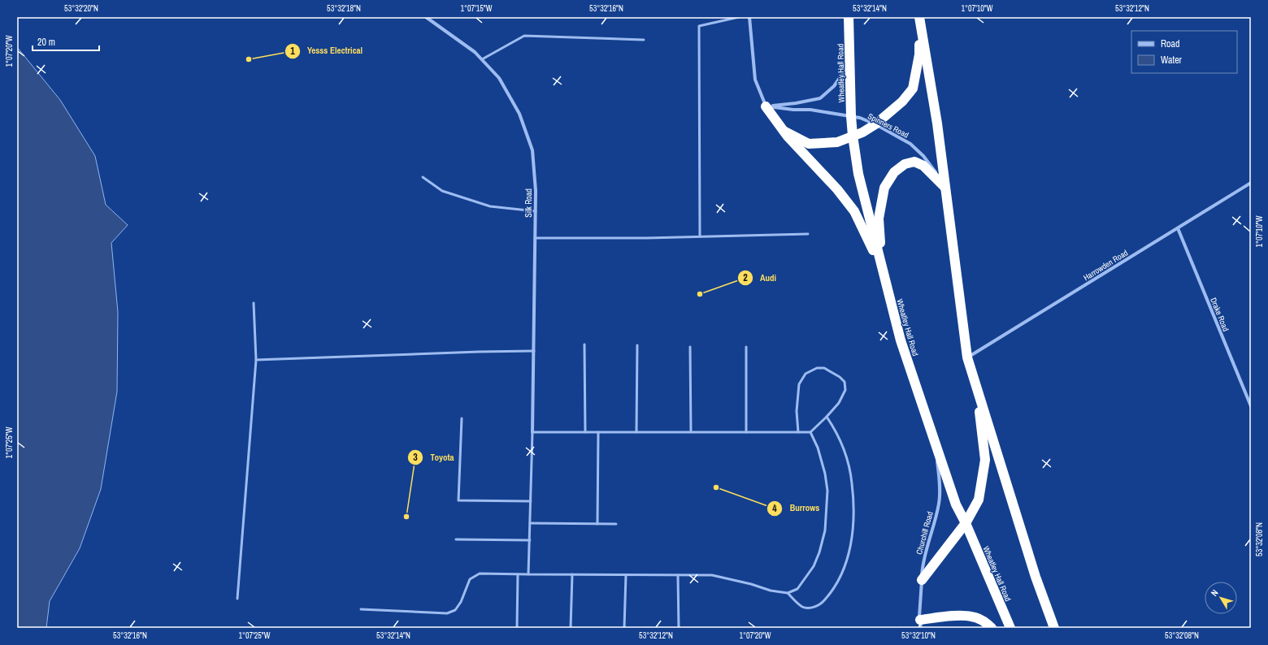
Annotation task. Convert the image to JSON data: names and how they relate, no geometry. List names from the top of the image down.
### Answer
{
  "streets": {
    "highway": ["Wheatley Hall Road"],
    "street": [
      "Spinners Road",
      "Silk Road",
      "Harrowden Road",
      "Drake Road",
      "Churchill Road"
    ]
  },
  "crossings": [
    ["Wheatley Hall Road", "Spinners Road"],
    ["Wheatley Hall Road", "Churchill Road"],
    ["Harrowden Road", "Drake Road"]
  ],
  "places": [
    "Yesss Electrical",
    "Audi",
    "Burrows",
    "Toyota"
  ],
  "legend": ["Road", "Water"],
  "scale_bar": "20 m",
  "north": "top left",
  "coordinates": [
    "53°32'20\"N",
    "53°32'18\"N",
    "1°07'15\"W",
    "53°32'16\"N",
    "53°32'14\"N",
    "1°07'10\"W",
    "53°32'12\"N",
    "1°07'20\"W",
    "1°07'25\"W",
    "53°32'08\"N",
    "53°32'10\"N"
  ]
}
